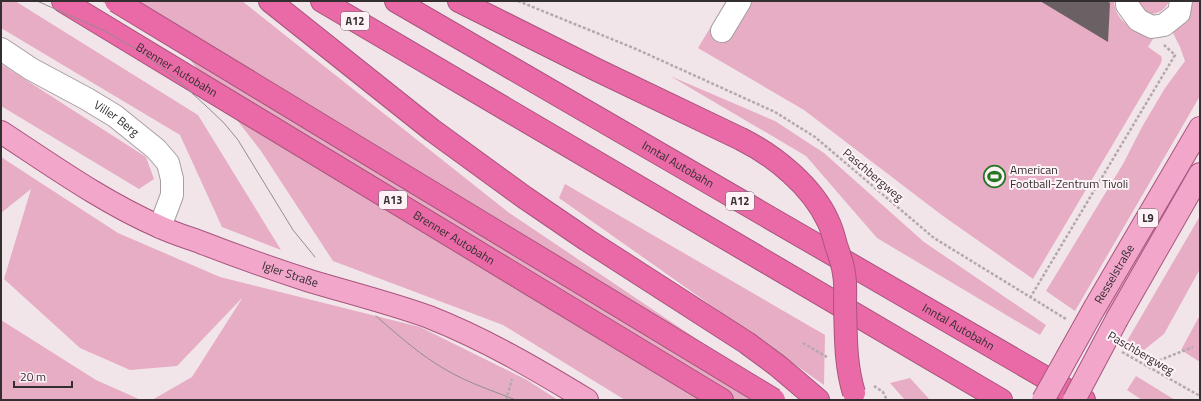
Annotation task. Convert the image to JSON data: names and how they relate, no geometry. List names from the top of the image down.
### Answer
{
  "streets": {
    "highway": [
      "A12",
      "Brenner Autobahn",
      "Inntal Autobahn",
      "A13"
    ],
    "main road": ["L9", "Igler Straße", "Resselstraße"],
    "lane": ["Viller Berg"],
    "path": ["Paschbergweg"]
  },
  "crossings": [
    ["Viller Berg", "Igler Straße"]
  ],
  "places": {
    "sports": ["American Football-Zentrum Tivoli"]
  },
  "scale_bar": "20 m"
}
